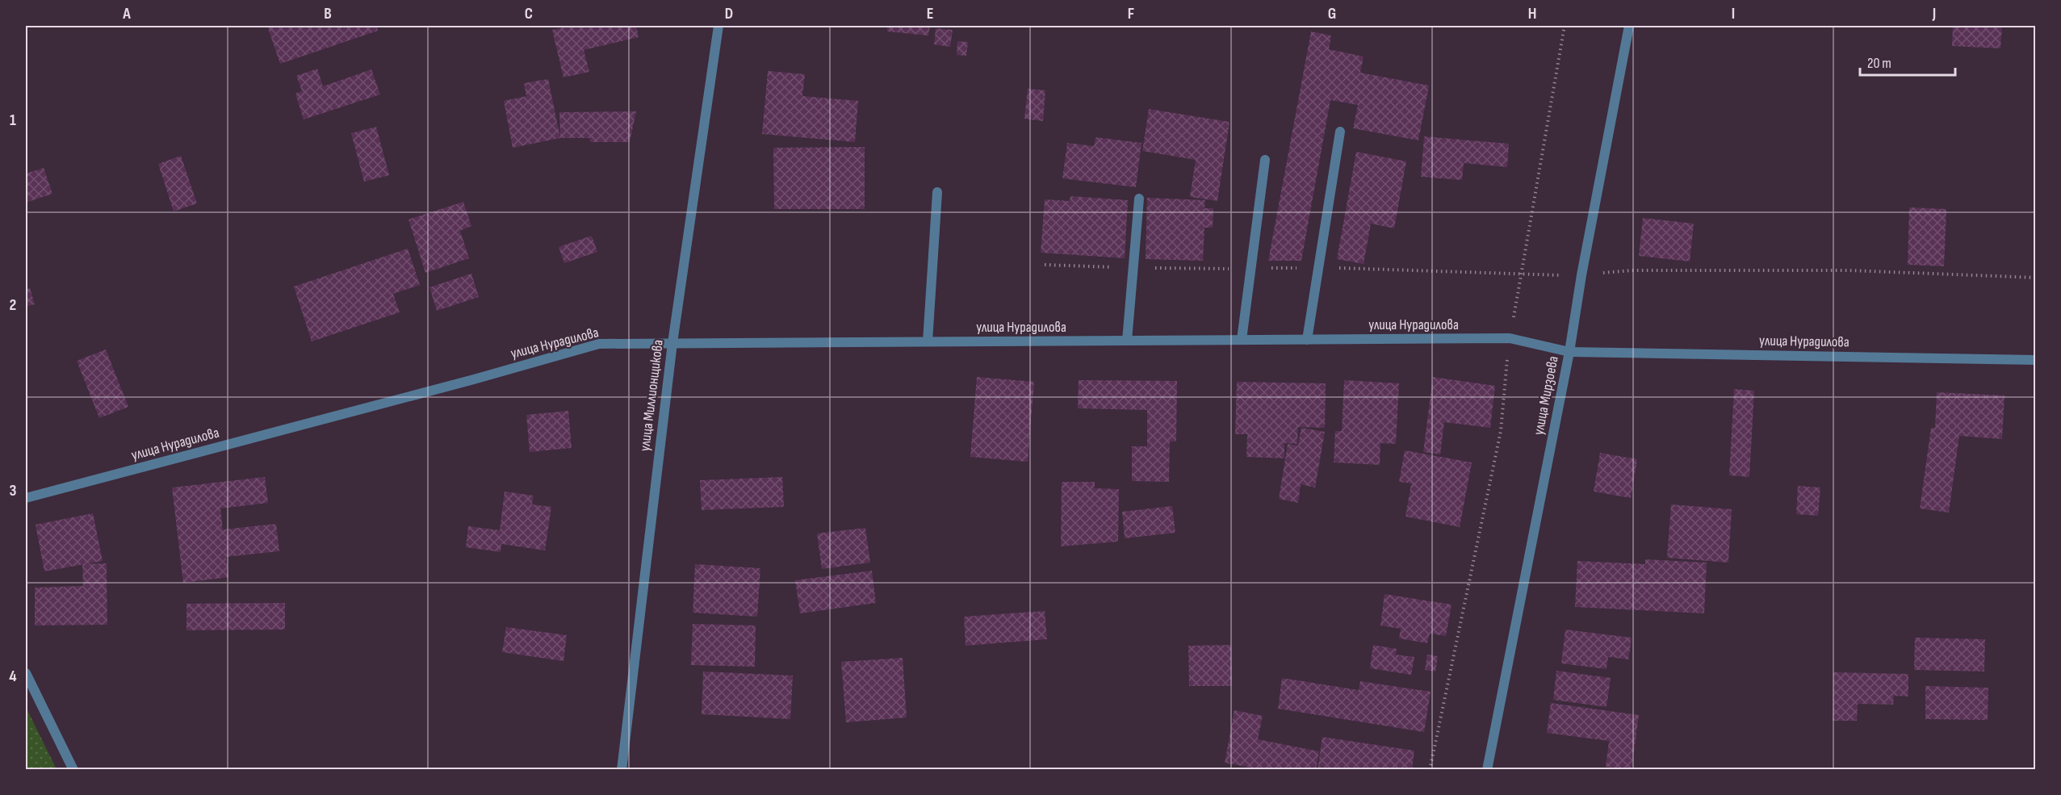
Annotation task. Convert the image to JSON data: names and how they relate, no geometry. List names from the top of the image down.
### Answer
{
  "streets": {
    "street": ["улица Нурадилова", "улица Миллионщикова", "улица Мирзоева"]
  },
  "crossings": [
    ["улица Нурадилова", "улица Миллионщикова"],
    ["улица Нурадилова", "улица Мирзоева"]
  ],
  "scale_bar": "20 m",
  "grid": {
    "columns": [
      "A",
      "B",
      "C",
      "D",
      "E",
      "F",
      "G",
      "H",
      "I",
      "J"
    ],
    "rows": [
      "1",
      "2",
      "3",
      "4"
    ]
  }
}
